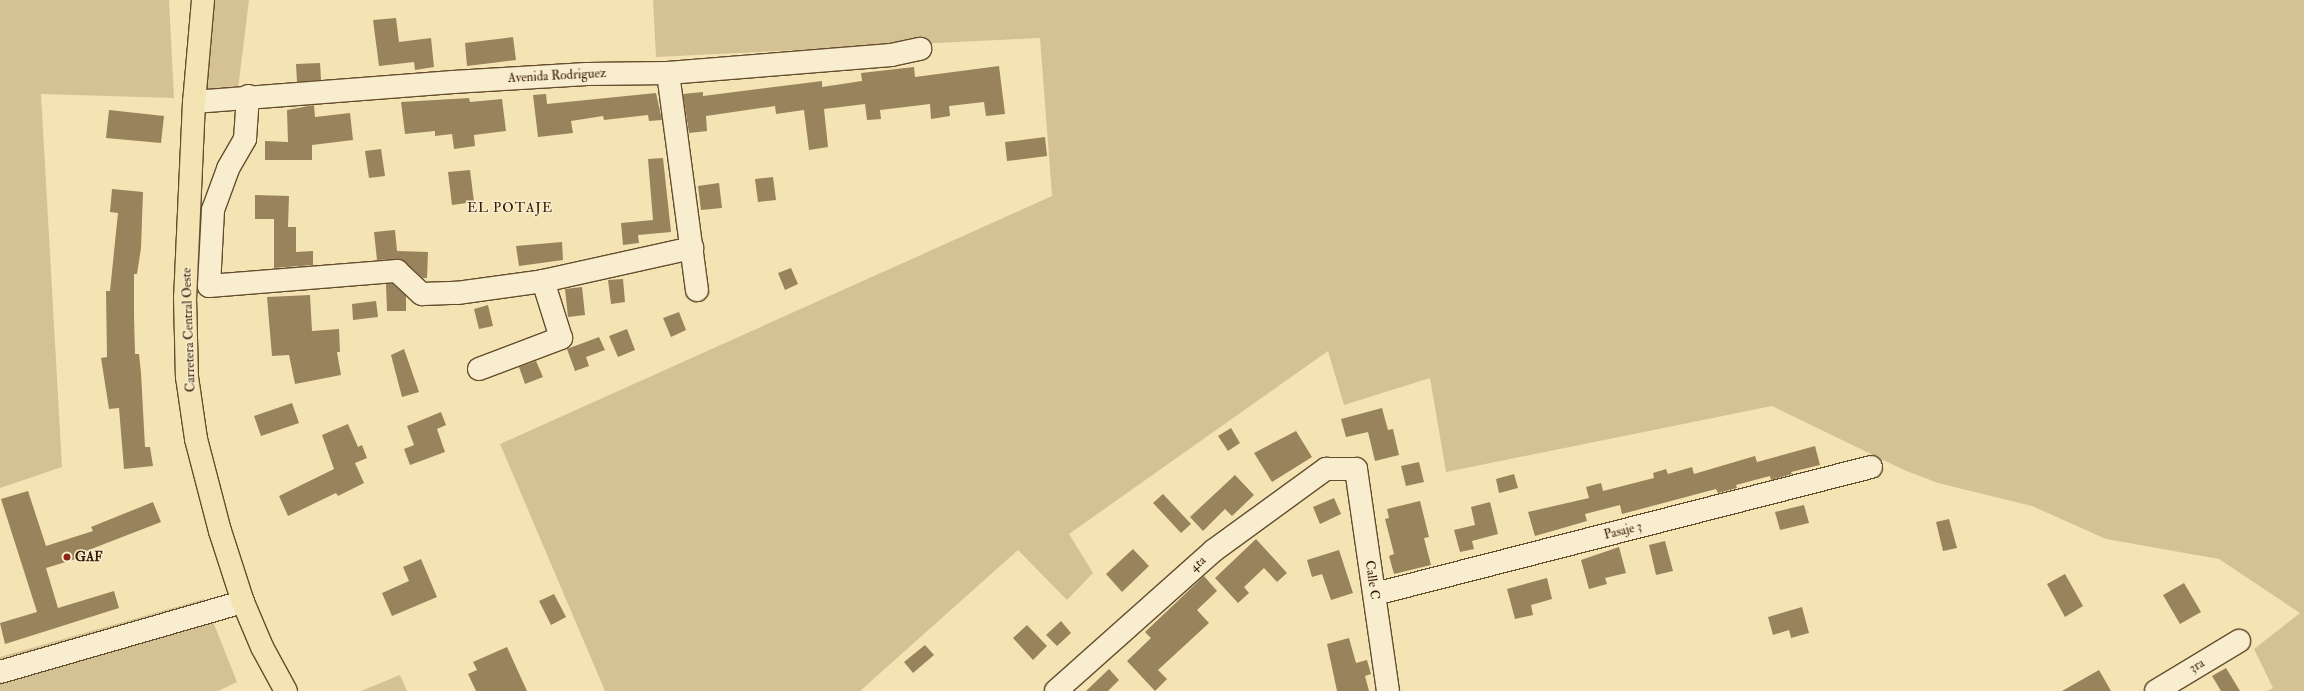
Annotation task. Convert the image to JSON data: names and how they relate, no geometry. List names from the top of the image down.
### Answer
{
  "streets": {
    "main road": ["Carretera Central Oeste"],
    "street": [
      "Avenida Rodriguez",
      "Pasaje 3",
      "4ta",
      "Calle C",
      "3ra"
    ]
  },
  "crossings": [
    ["Avenida Rodriguez", "Carretera Central Oeste"],
    ["Pasaje 3", "Calle C"],
    ["4ta", "Calle C"]
  ],
  "districts": ["EL POTAJE"],
  "places": ["GAF"]
}
